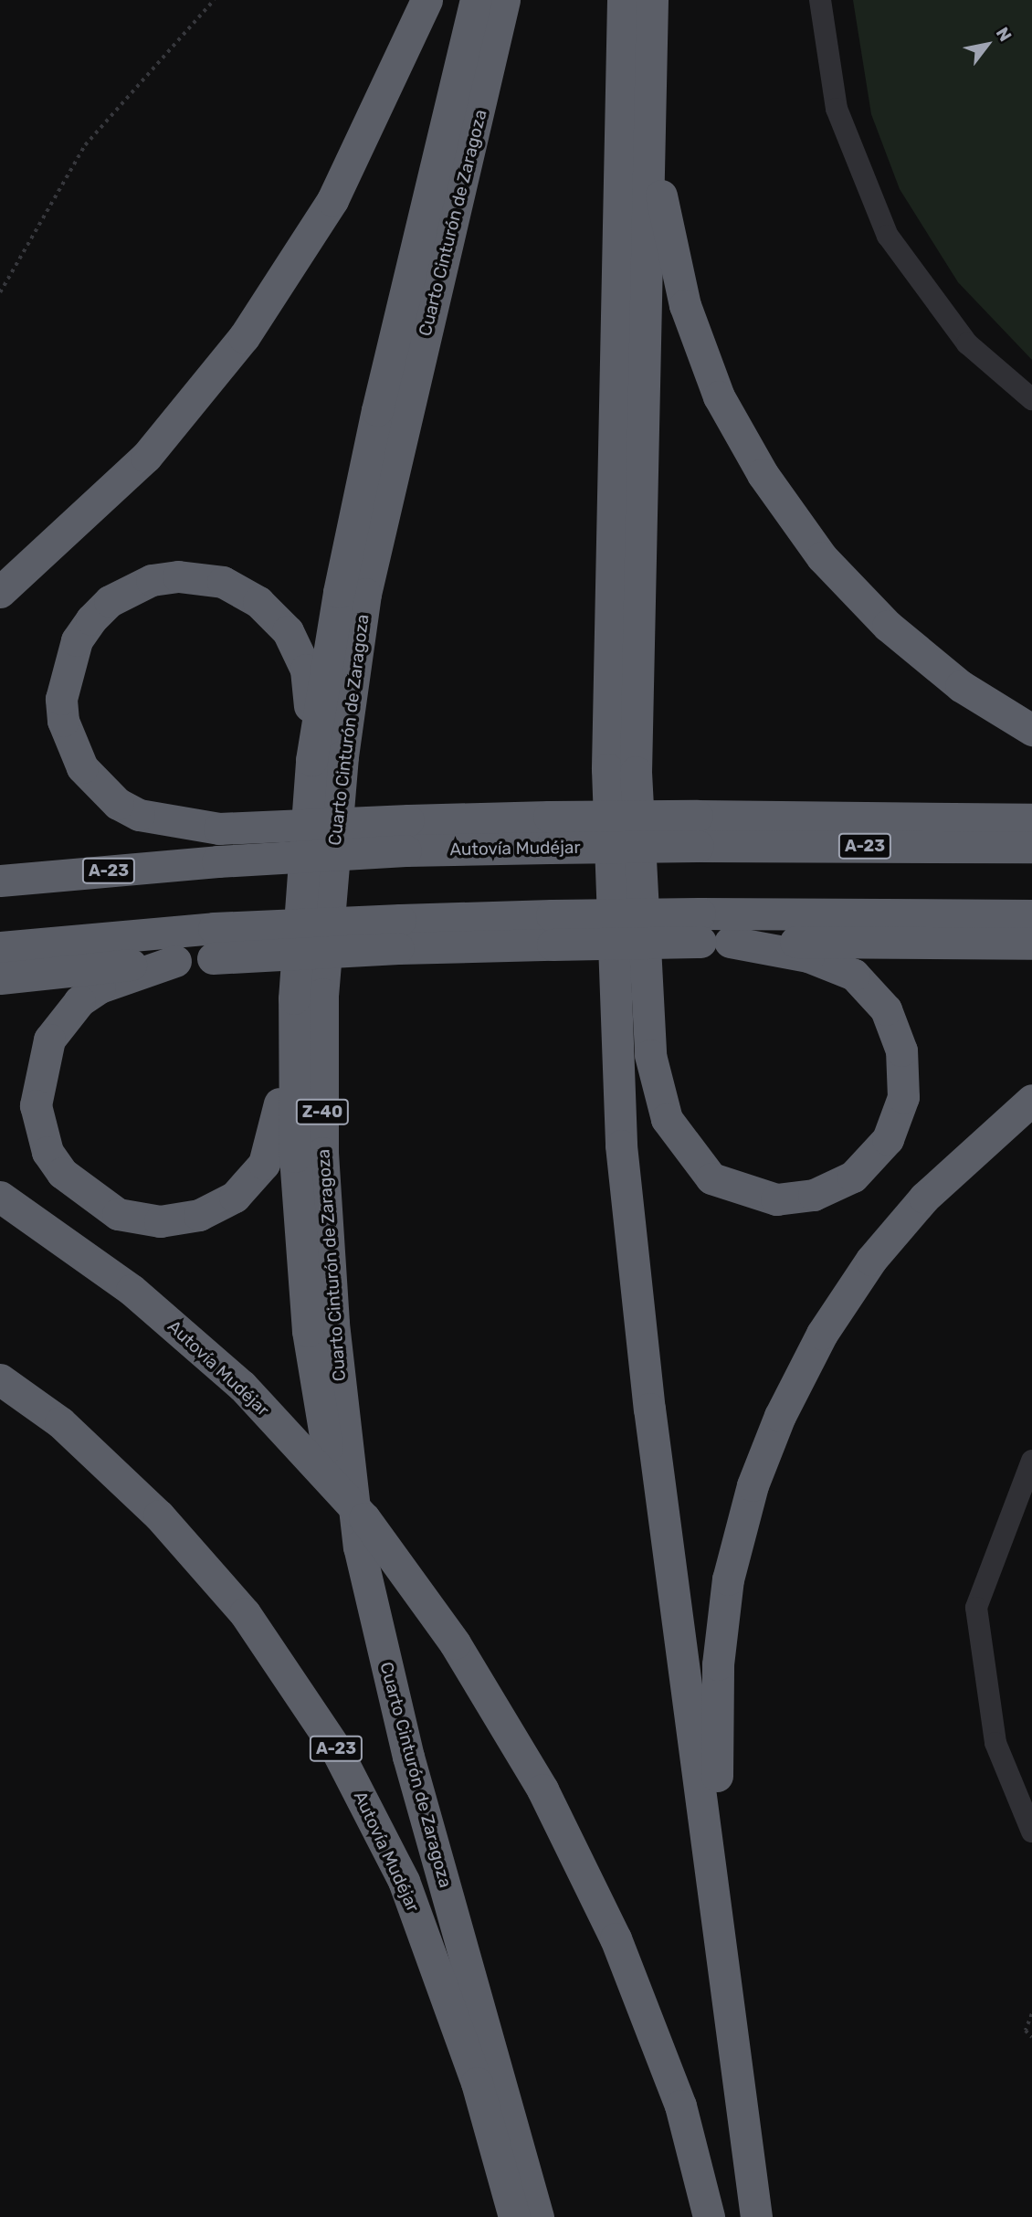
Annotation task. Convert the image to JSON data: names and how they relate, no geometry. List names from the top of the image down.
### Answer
{
  "streets": {
    "highway": [
      "Cuarto Cinturón de Zaragoza",
      "A-23",
      "Autovía Mudéjar",
      "Z-40"
    ]
  },
  "north": "top right"
}
